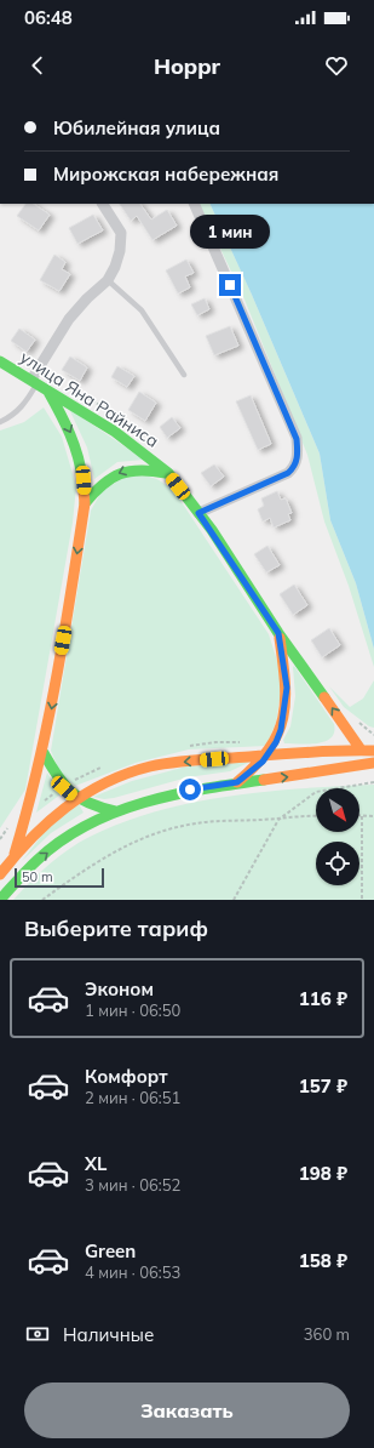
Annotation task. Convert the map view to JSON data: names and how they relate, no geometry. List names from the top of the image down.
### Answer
{
  "streets": {
    "street": ["улица Яна Райниса"]
  },
  "scale_bar": "50 m",
  "north": "bottom right",
  "page": {
    "status": "06:48",
    "header": "Hoppr",
    "banner": ["Юбилейная улица", "Мирожская набережная"],
    "bubble": "1 мин",
    "scale": "50 m",
    "heading": "Выберите тариф",
    "list": [
      {
        "name": "Эконом",
        "note": "1 мин · 06:50",
        "value": "116 ₽"
      },
      {
        "name": "Комфорт",
        "note": "2 мин · 06:51",
        "value": "157 ₽"
      },
      {
        "name": "XL",
        "note": "3 мин · 06:52",
        "value": "198 ₽"
      },
      {
        "name": "Green",
        "note": "4 мин · 06:53",
        "value": "158 ₽"
      }
    ],
    "pay": ["Наличные", "360 m"],
    "buttons": "Заказать"
  }
}
